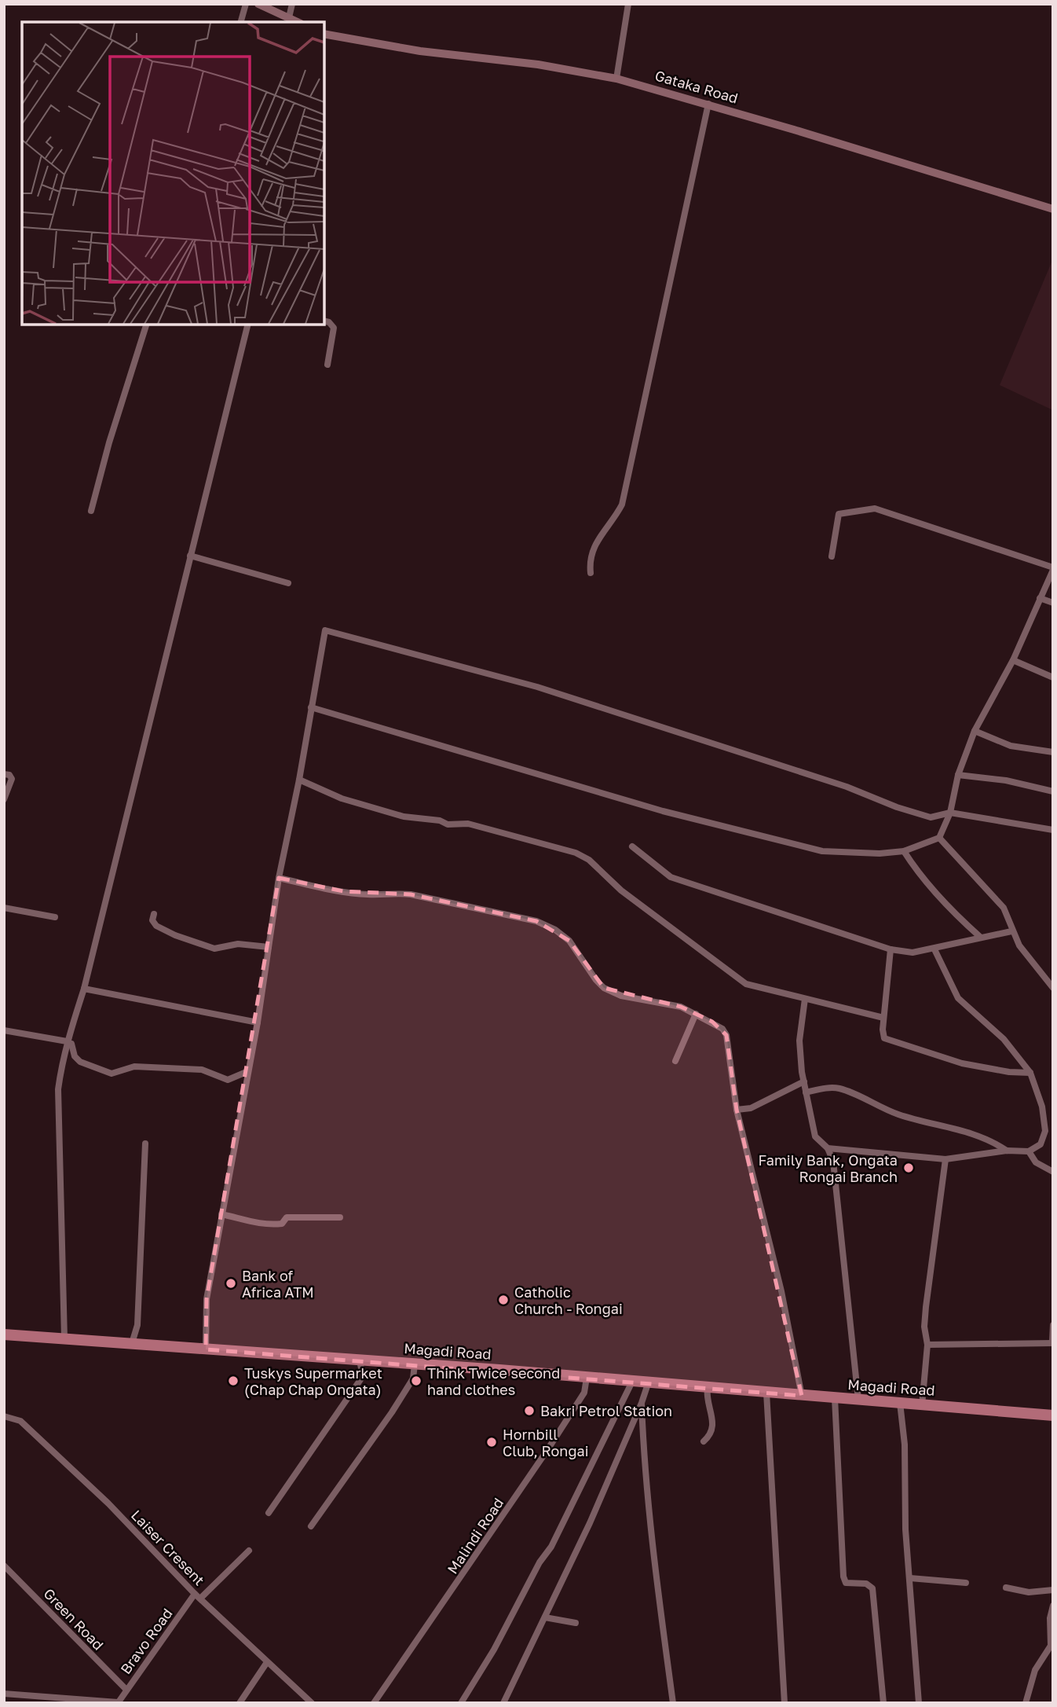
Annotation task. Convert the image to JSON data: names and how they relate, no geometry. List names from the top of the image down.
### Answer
{
  "streets": {
    "highway": ["Magadi Road"],
    "street": [
      "Gataka Road",
      "Malindi Road",
      "Laiser Cresent",
      "Green Road",
      "Bravo Road"
    ]
  },
  "crossings": [
    ["Magadi Road", "Malindi Road"],
    ["Laiser Cresent", "Bravo Road"],
    ["Green Road", "Bravo Road"]
  ],
  "places": [
    "Family Bank, Ongata Rongai Branch",
    "Bank of Africa ATM",
    "Catholic Church - Rongai",
    "Tuskys Supermarket (Chap Chap Ongata)",
    "Think Twice second hand clothes",
    "Bakri Petrol Station",
    "Hornbill Club, Rongai"
  ]
}
